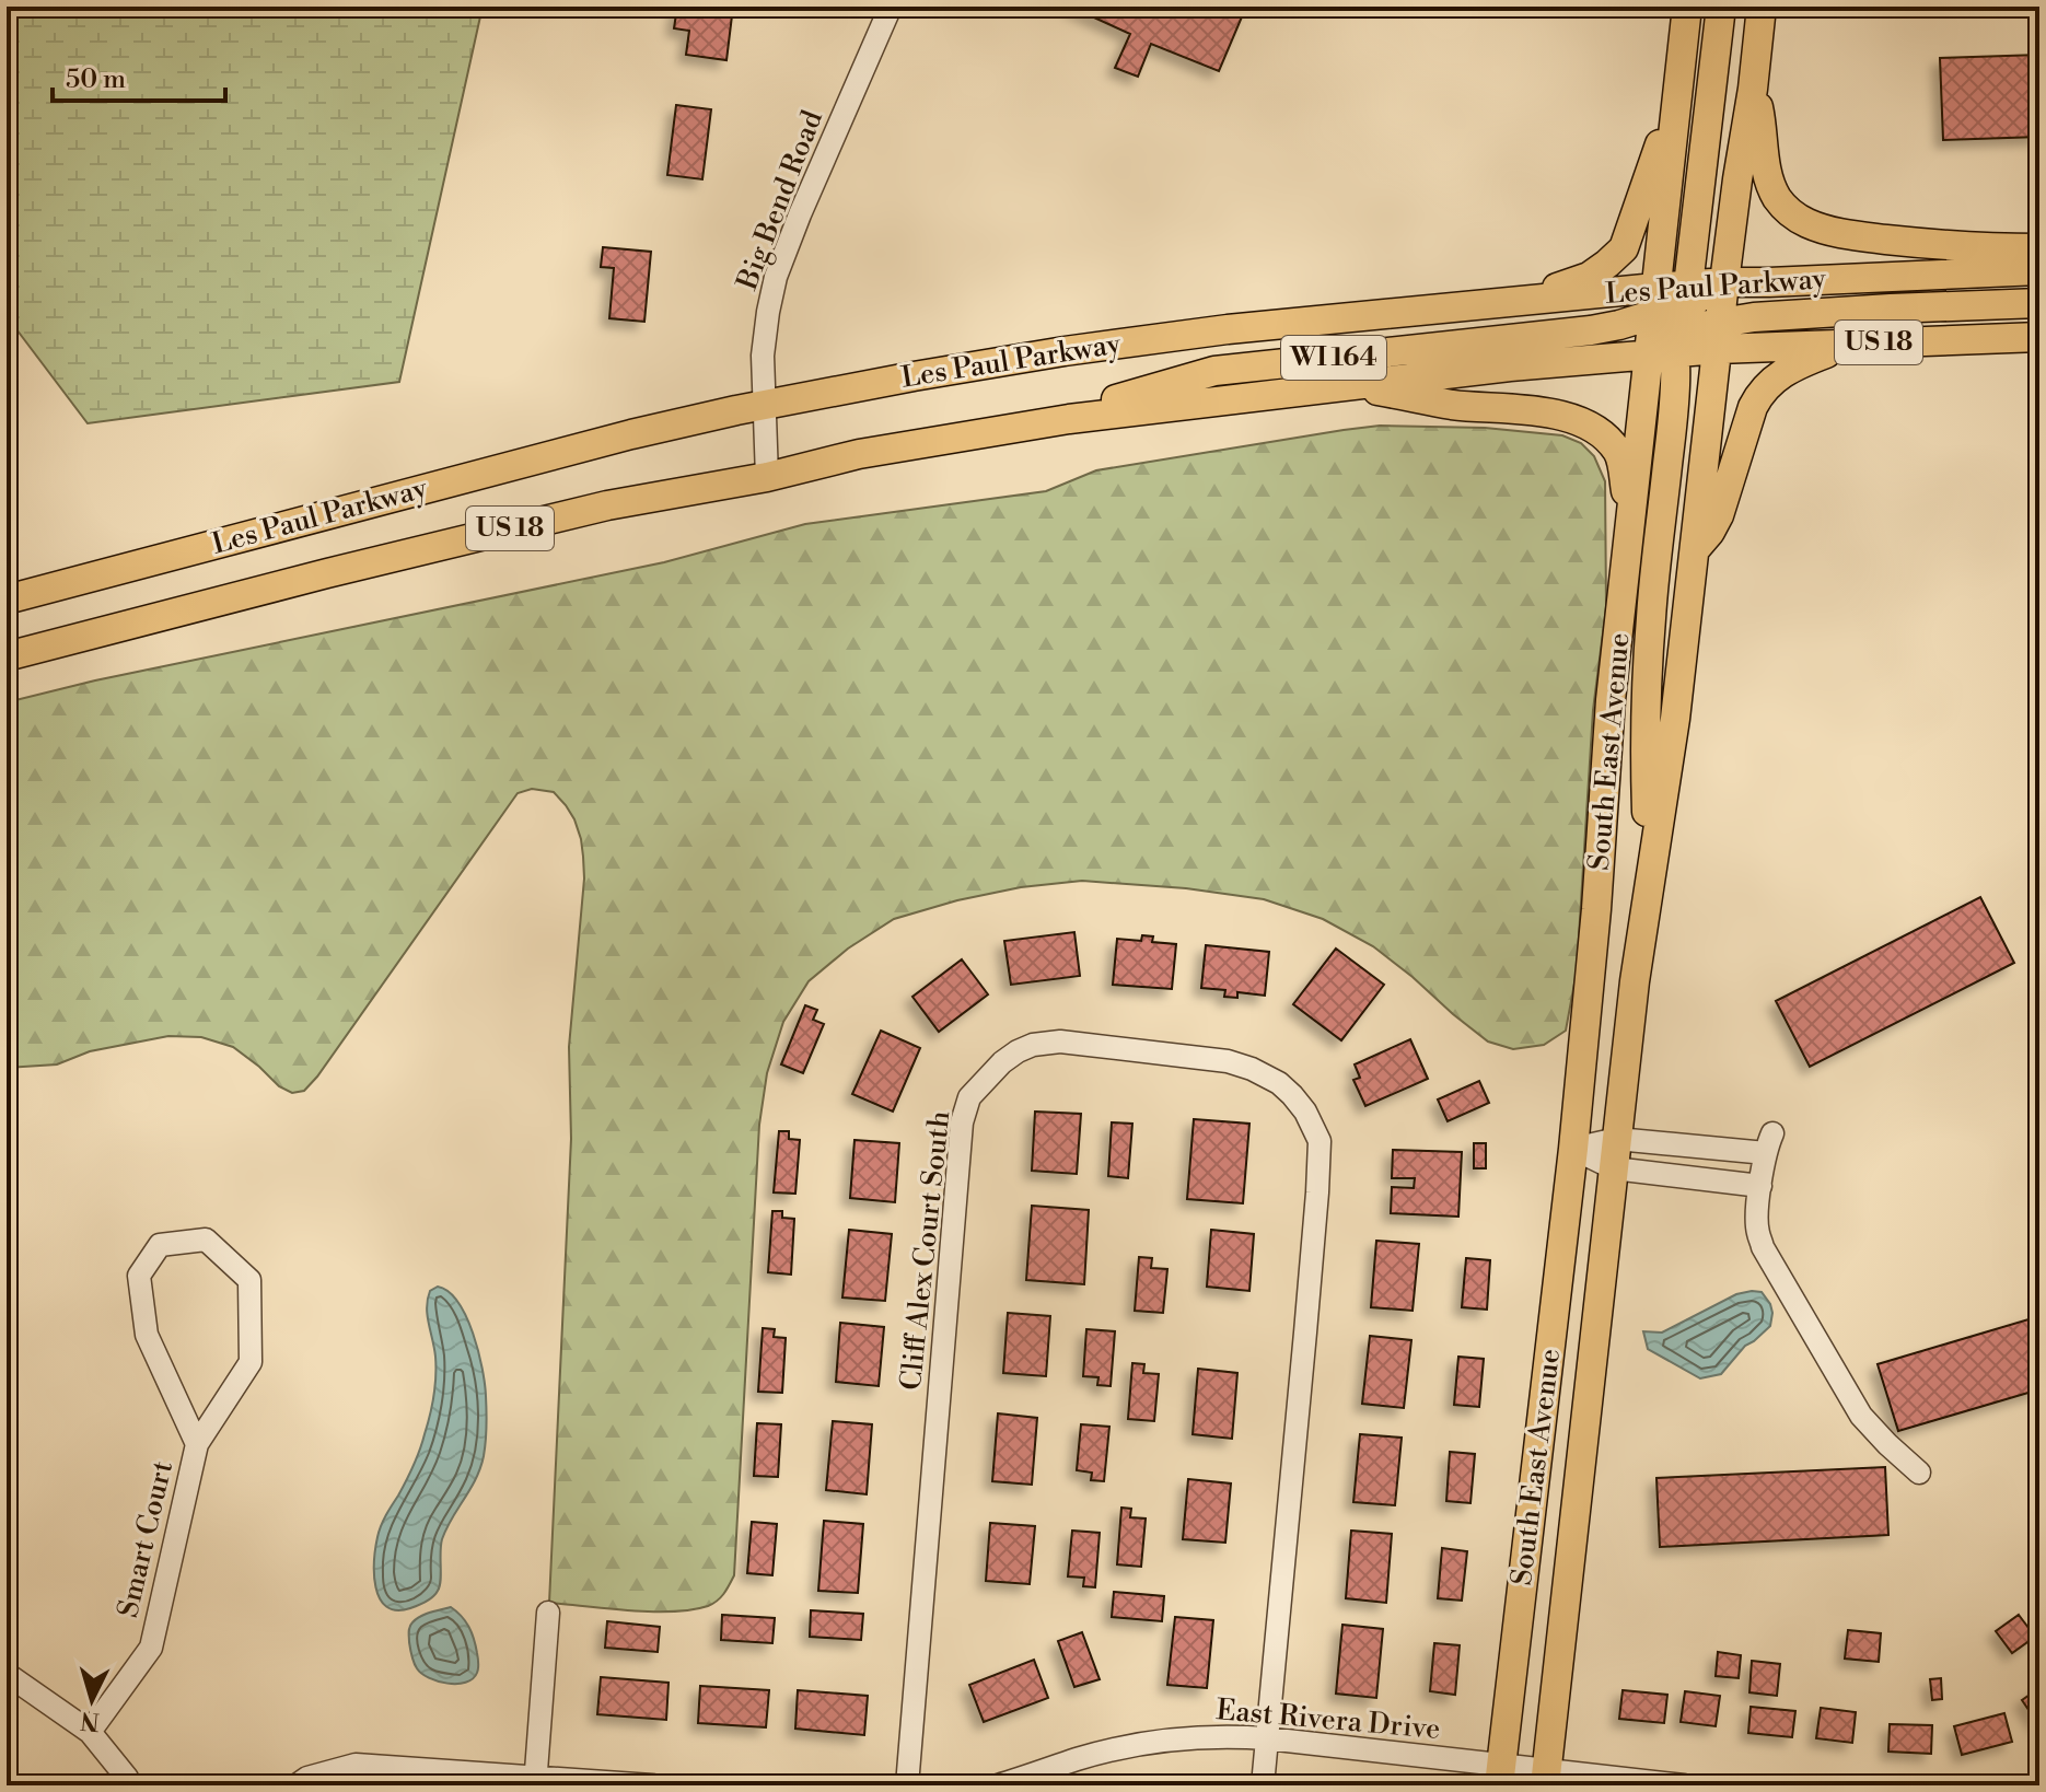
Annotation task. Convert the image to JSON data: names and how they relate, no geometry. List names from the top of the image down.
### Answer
{
  "streets": {
    "main road": [
      "Les Paul Parkway",
      "US 18",
      "WI 164",
      "South East Avenue"
    ],
    "street": [
      "Big Bend Road",
      "Cliff Alex Court South",
      "Smart Court",
      "East Rivera Drive"
    ]
  },
  "crossings": [
    ["Big Bend Road", "Les Paul Parkway"],
    ["Les Paul Parkway", "WI 164"],
    ["Les Paul Parkway", "South East Avenue"],
    ["WI 164", "South East Avenue"],
    ["South East Avenue", "East Rivera Drive"],
    ["Cliff Alex Court South", "East Rivera Drive"]
  ],
  "scale_bar": "50 m",
  "north": "bottom"
}
